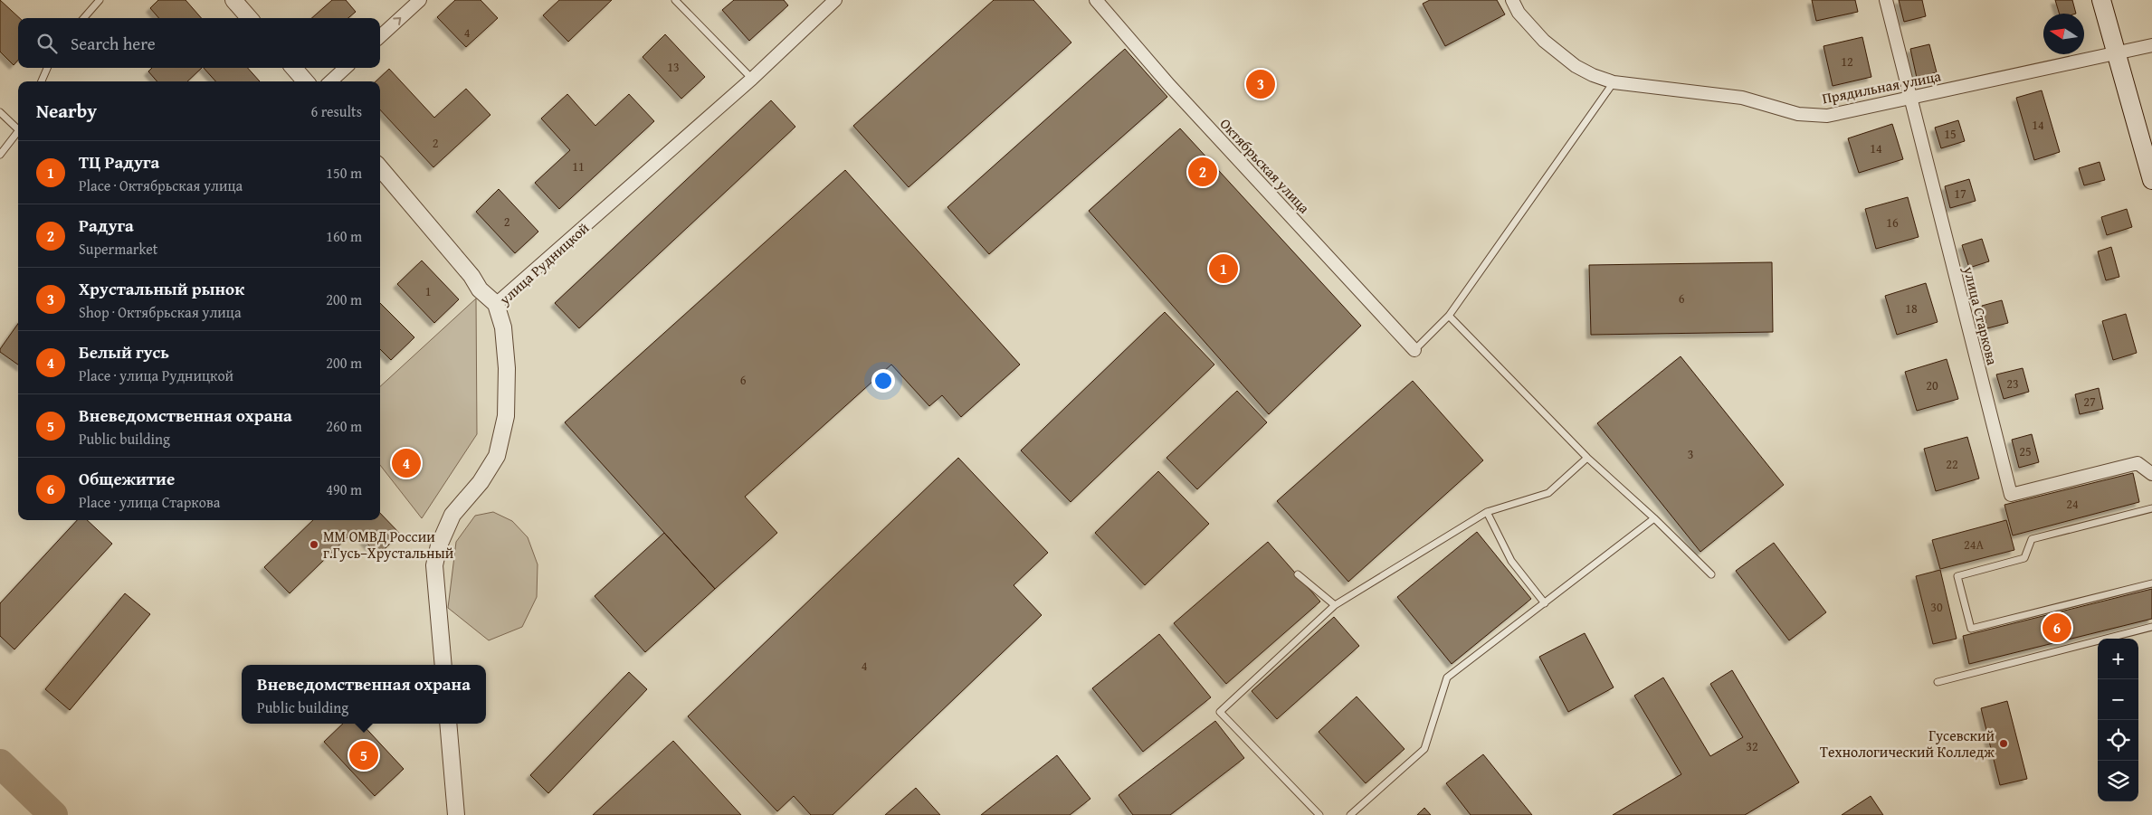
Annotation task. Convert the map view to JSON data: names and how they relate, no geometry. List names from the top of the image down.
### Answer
{
  "streets": {
    "street": [
      "Прядильная улица",
      "Октябрьская улица",
      "улица Рудницкой",
      "улица Старкова"
    ]
  },
  "crossings": [
    ["Прядильная улица", "улица Старкова"]
  ],
  "places": ["ММ ОМВД России г.Гусь–Хрустальный", "Гусевский Технологический Колледж"],
  "house_numbers": [
    "4",
    "12",
    "13",
    "14",
    "15",
    "2",
    "14",
    "11",
    "17",
    "2",
    "16",
    "1",
    "6",
    "18",
    "6",
    "23",
    "20",
    "27",
    "25",
    "3",
    "22",
    "24",
    "24А",
    "30",
    "4",
    "32"
  ],
  "north": "left",
  "page": {
    "search": "Search here",
    "pins": [
      "3",
      "2",
      "1",
      "4",
      "6",
      "5"
    ],
    "heading": ["Nearby", "6 results"],
    "list": [
      {
        "mark": "1",
        "name": "ТЦ Радуга",
        "note": "Place · Октябрьская улица",
        "value": "150 m"
      },
      {
        "mark": "2",
        "name": "Радуга",
        "note": "Supermarket",
        "value": "160 m"
      },
      {
        "mark": "3",
        "name": "Хрустальный рынок",
        "note": "Shop · Октябрьская улица",
        "value": "200 m"
      },
      {
        "mark": "4",
        "name": "Белый гусь",
        "note": "Place · улица Рудницкой",
        "value": "200 m"
      },
      {
        "mark": "5",
        "name": "Вневедомственная охрана",
        "note": "Public building",
        "value": "260 m"
      },
      {
        "mark": "6",
        "name": "Общежитие",
        "note": "Place · улица Старкова",
        "value": "490 m"
      }
    ],
    "map_buttons": ["+", "−"],
    "popup": ["Вневедомственная охрана", "Public building"]
  }
}
